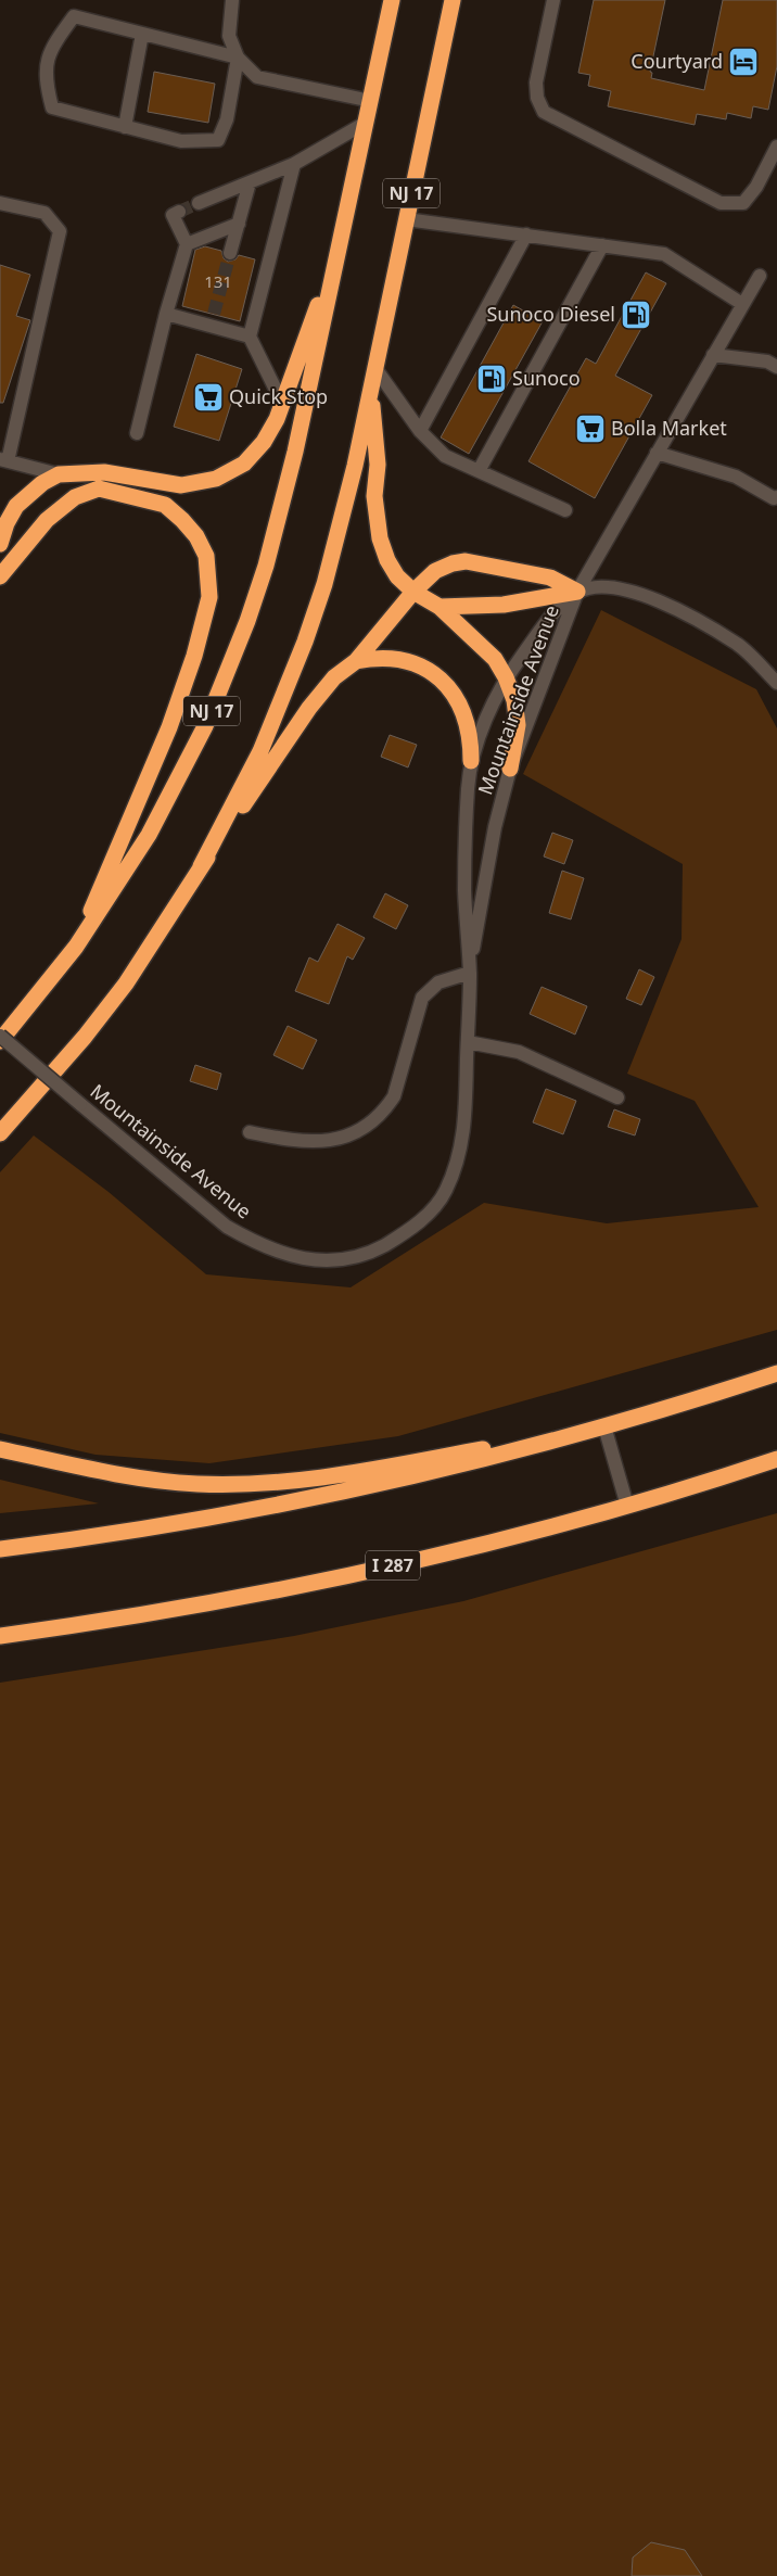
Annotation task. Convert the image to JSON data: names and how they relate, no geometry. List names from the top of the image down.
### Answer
{
  "streets": {
    "highway": ["NJ 17", "I 287"],
    "street": ["Mountainside Avenue"]
  },
  "places": {
    "hotel": ["Courtyard"],
    "fuel station": ["Sunoco Diesel", "Sunoco"],
    "supermarket": ["Quick Stop", "Bolla Market"]
  },
  "house_numbers": ["131"]
}
